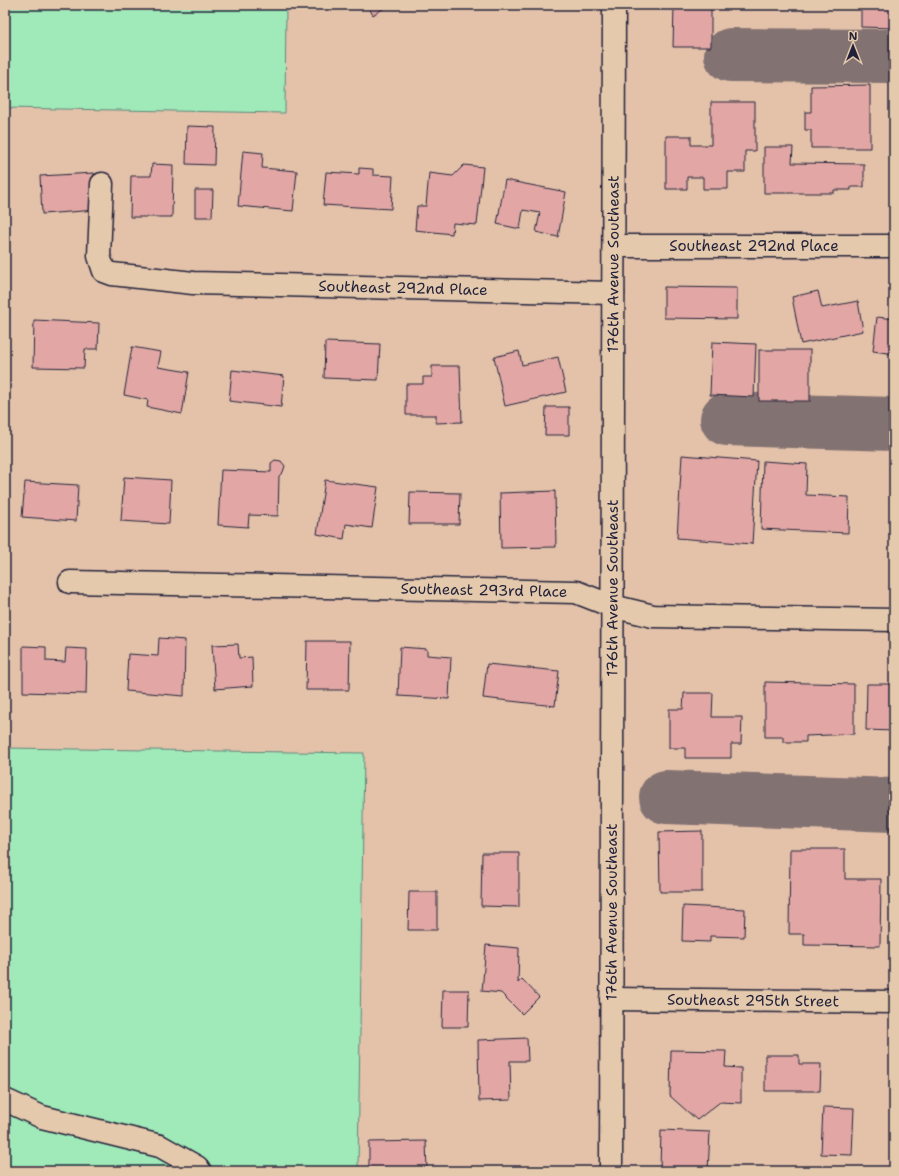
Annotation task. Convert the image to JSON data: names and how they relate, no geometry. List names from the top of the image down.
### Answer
{
  "streets": {
    "street": [
      "Southeast 292nd Place",
      "176th Avenue Southeast",
      "Southeast 293rd Place",
      "Southeast 295th Street"
    ]
  },
  "crossings": [
    ["Southeast 292nd Place", "176th Avenue Southeast"],
    ["176th Avenue Southeast", "Southeast 293rd Place"],
    ["176th Avenue Southeast", "Southeast 295th Street"]
  ],
  "north": "top"
}
